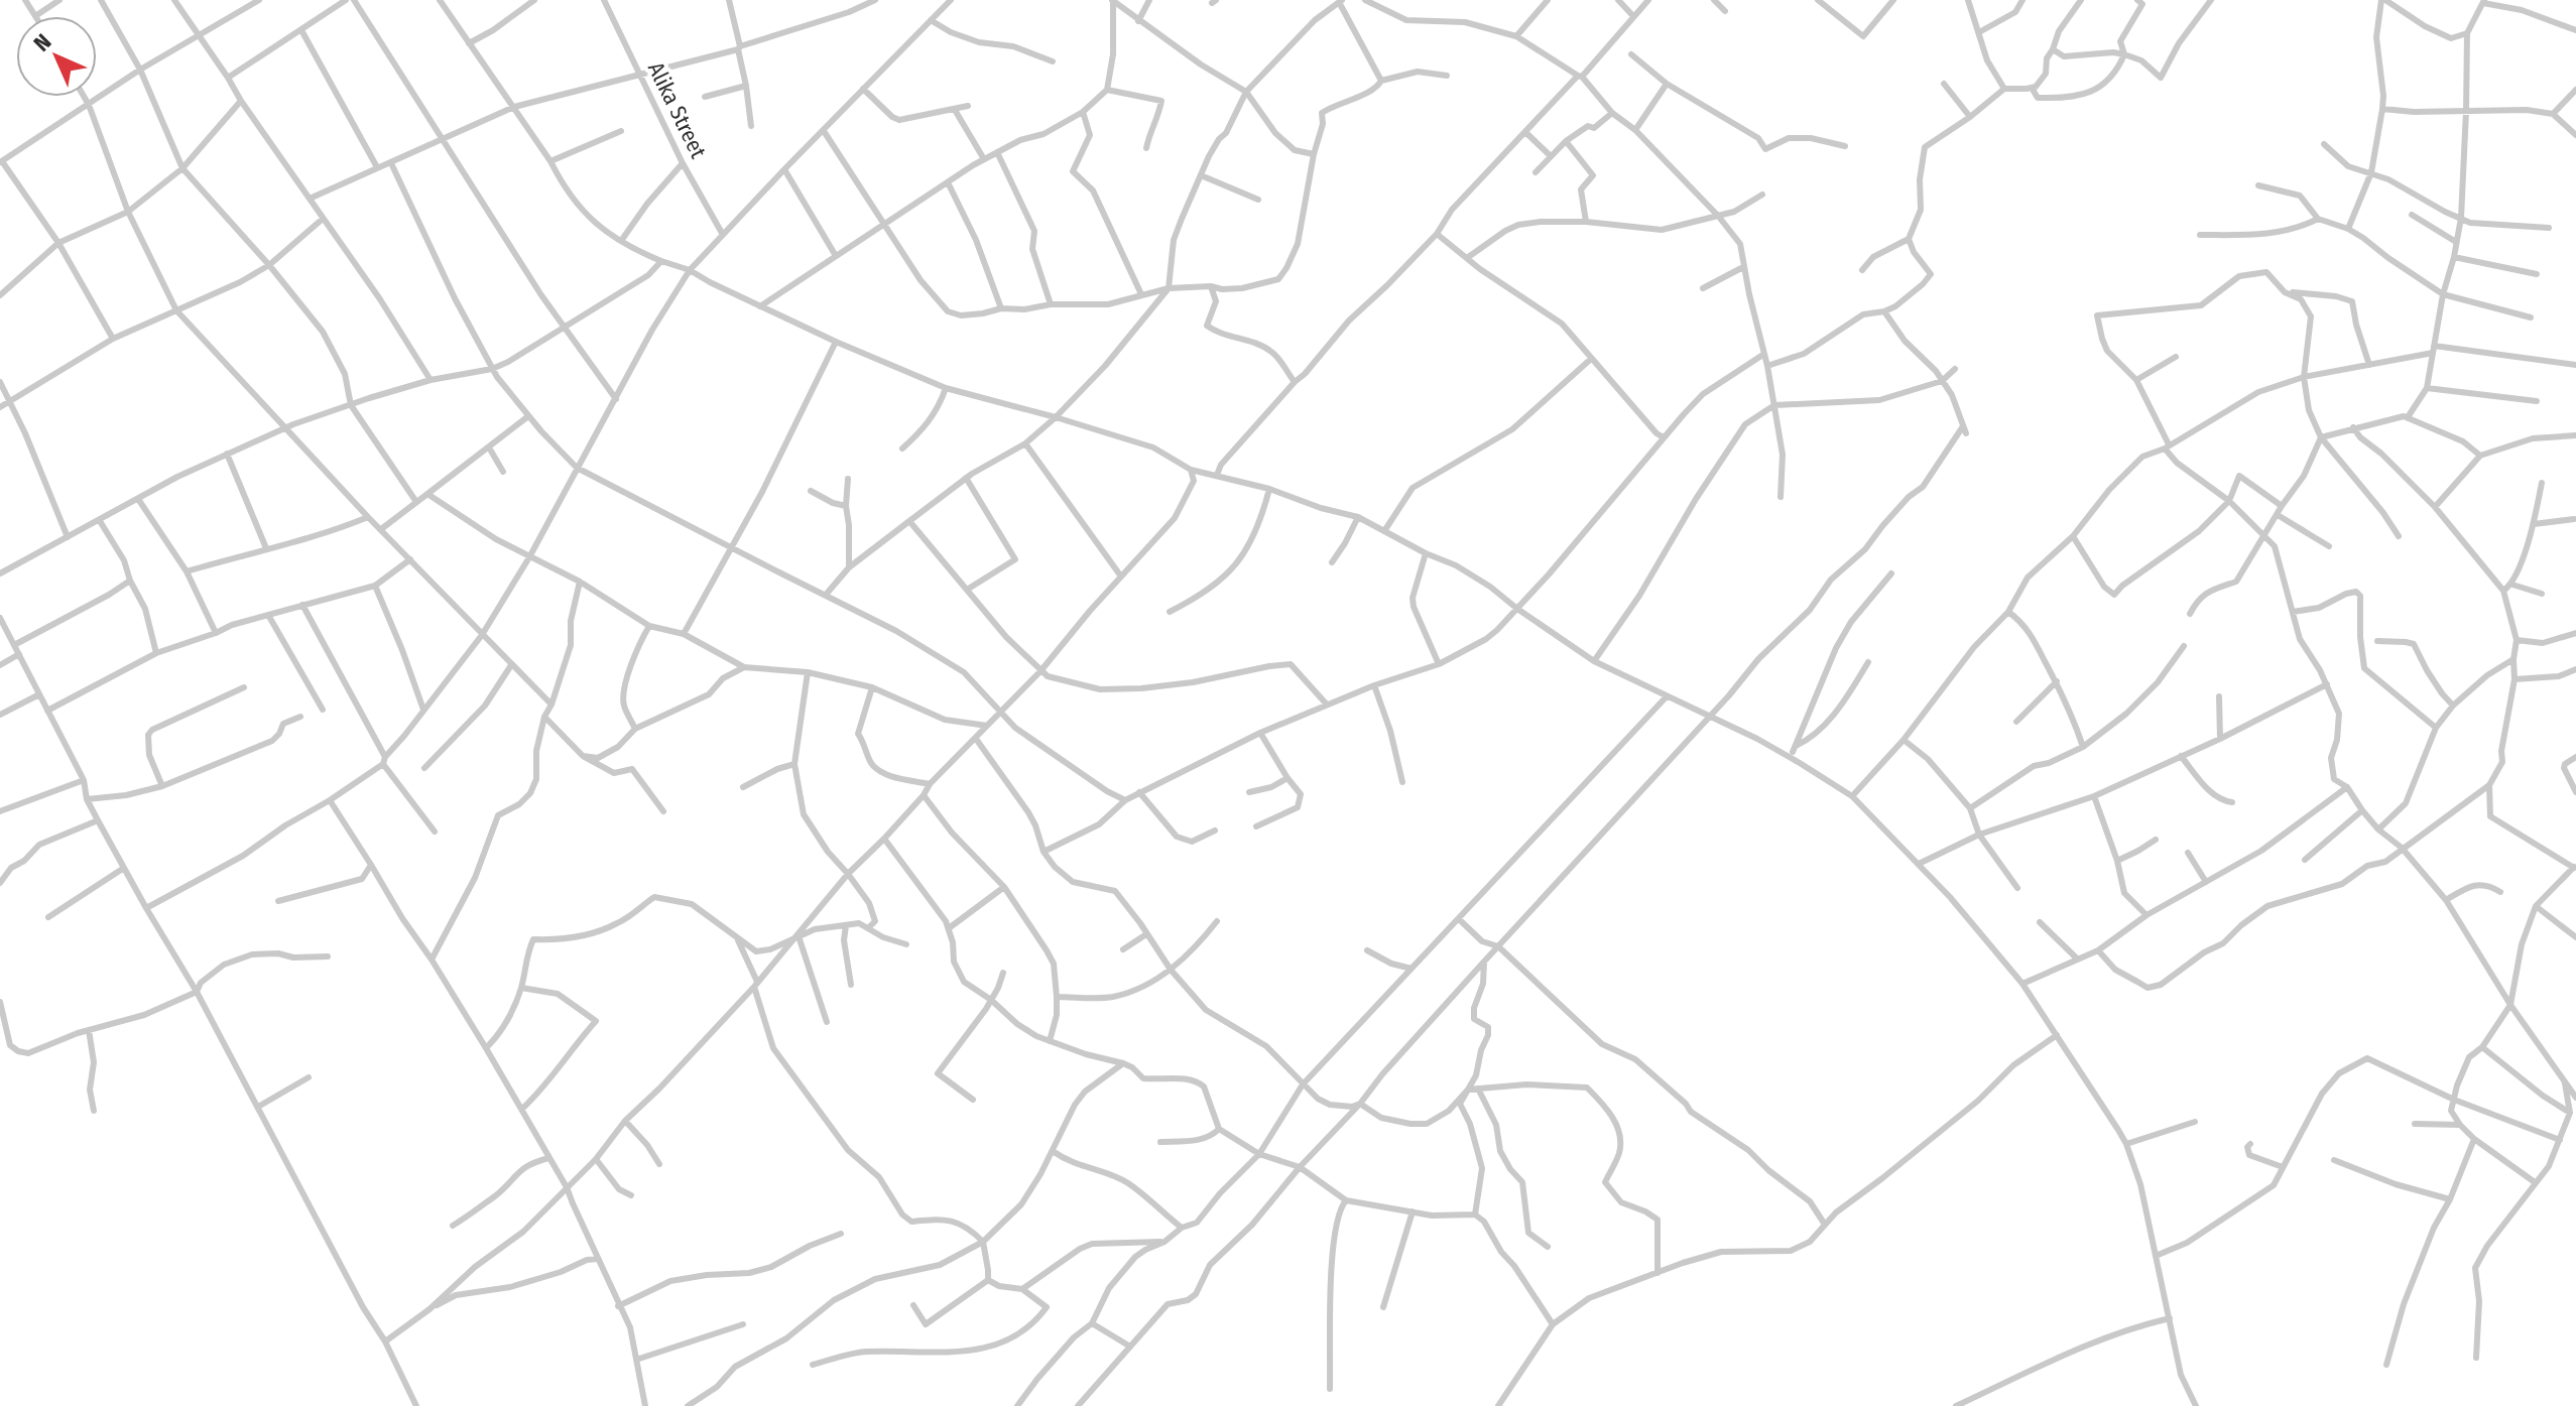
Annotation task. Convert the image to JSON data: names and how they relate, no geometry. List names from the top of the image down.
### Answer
{
  "streets": {
    "street": ["Alika Street"]
  },
  "north": "top left"
}
